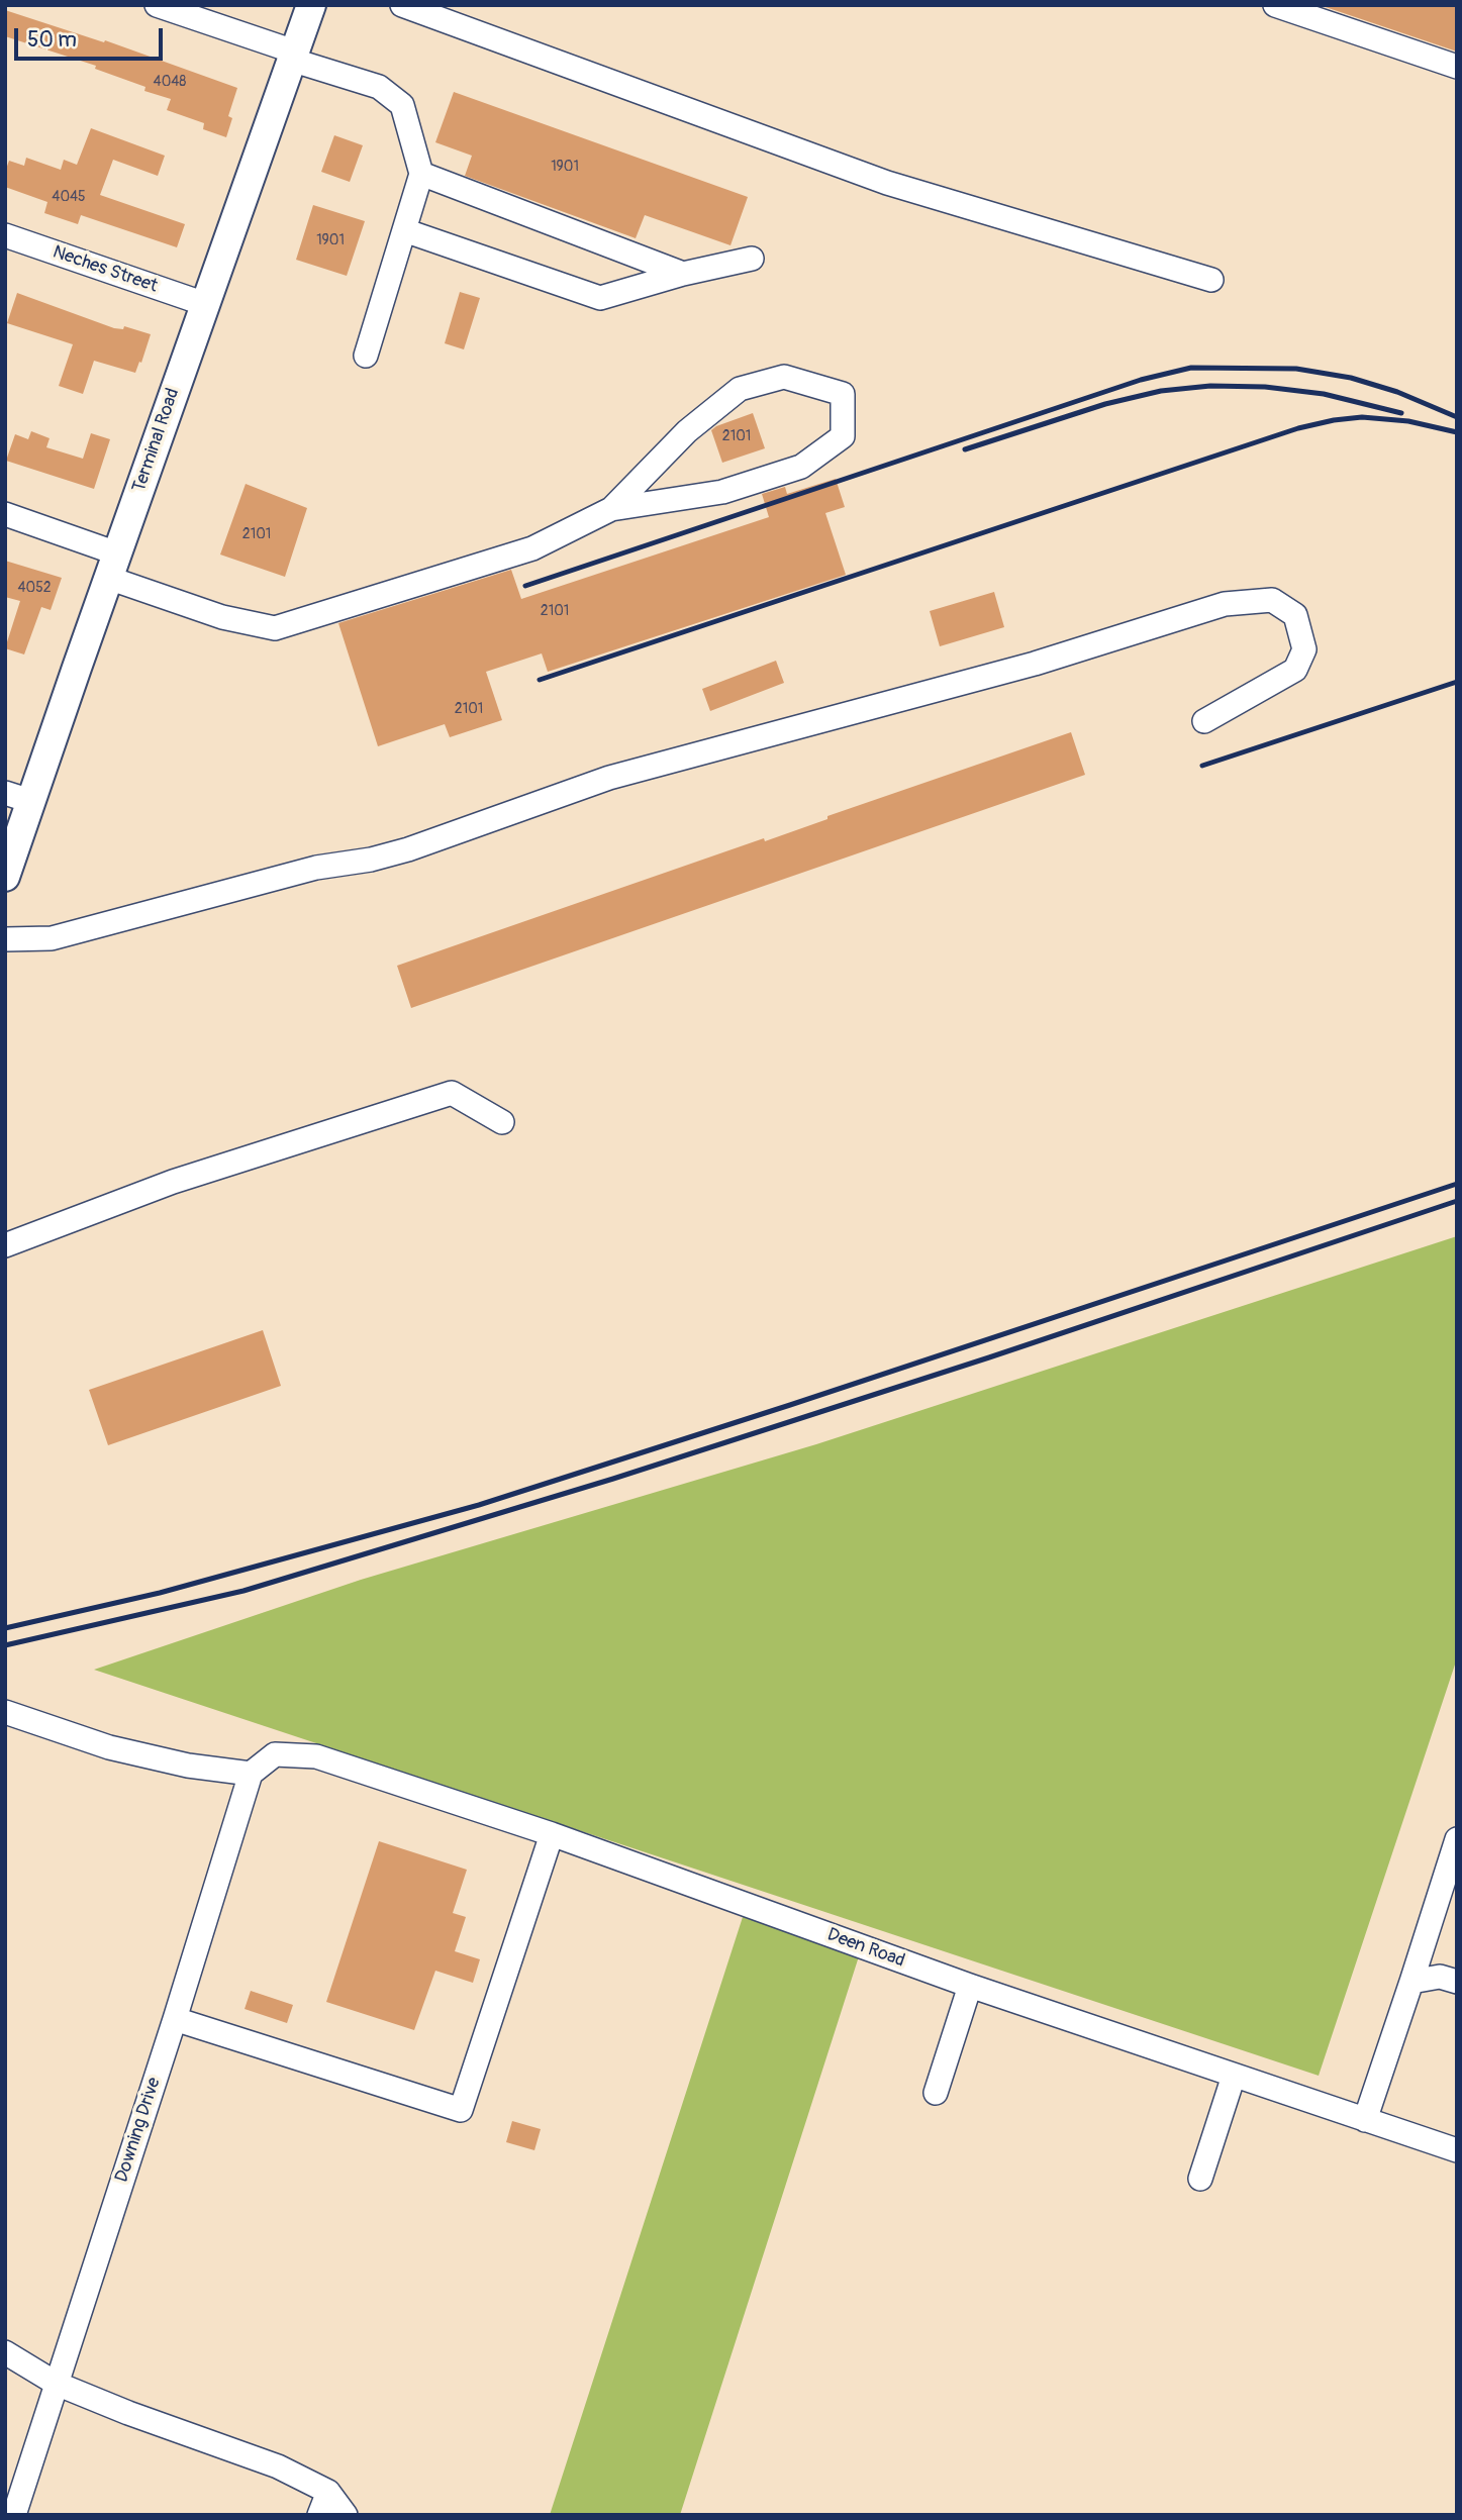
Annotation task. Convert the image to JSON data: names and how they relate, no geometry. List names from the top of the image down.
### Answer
{
  "streets": {
    "main road": ["Terminal Road"],
    "street": ["Neches Street", "Deen Road", "Downing Drive"]
  },
  "crossings": [
    ["Neches Street", "Terminal Road"],
    ["Deen Road", "Downing Drive"]
  ],
  "house_numbers": [
    "4048",
    "1901",
    "4045",
    "1901",
    "2101",
    "2101",
    "4052",
    "2101",
    "2101"
  ],
  "scale_bar": "50 m"
}
